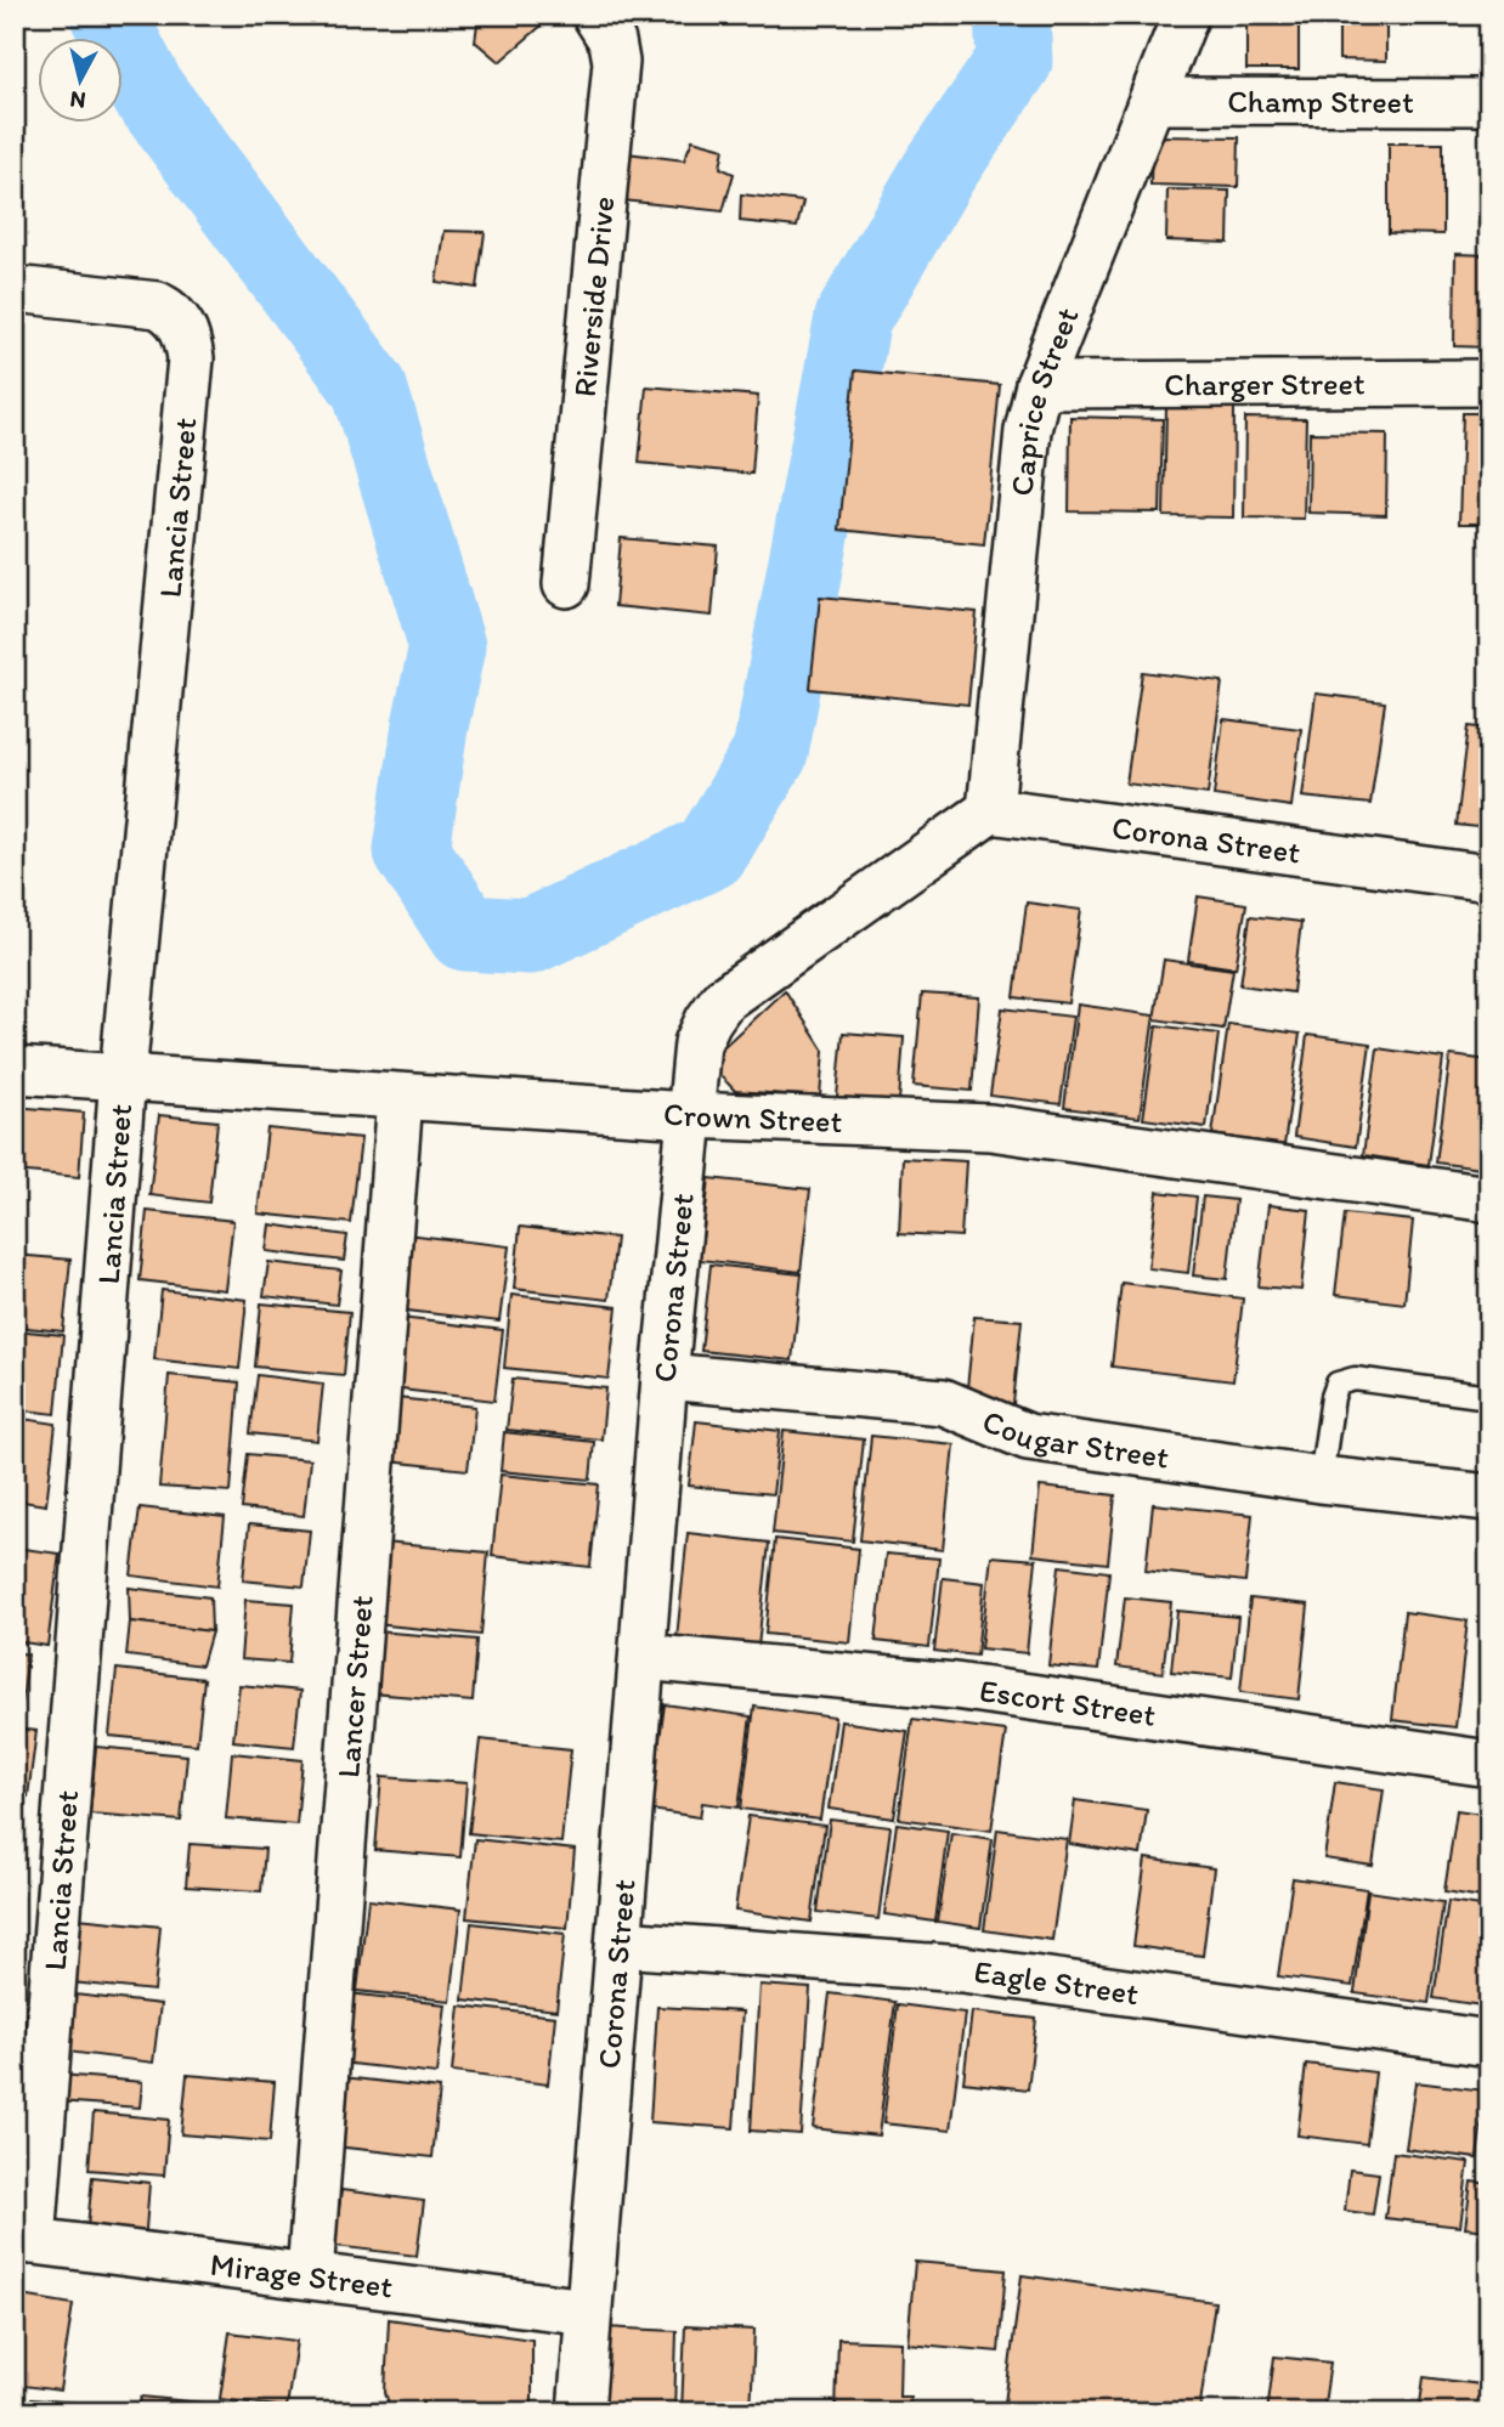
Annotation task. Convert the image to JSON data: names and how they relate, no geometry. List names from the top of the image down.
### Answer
{
  "streets": {
    "street": [
      "Champ Street",
      "Riverside Drive",
      "Charger Street",
      "Caprice Street",
      "Lancia Street",
      "Corona Street",
      "Crown Street",
      "Cougar Street",
      "Lancer Street",
      "Escort Street",
      "Eagle Street",
      "Mirage Street"
    ]
  },
  "crossings": [
    ["Champ Street", "Caprice Street"],
    ["Charger Street", "Caprice Street"],
    ["Caprice Street", "Corona Street"],
    ["Lancia Street", "Crown Street"],
    ["Lancia Street", "Mirage Street"],
    ["Corona Street", "Crown Street"],
    ["Corona Street", "Cougar Street"],
    ["Corona Street", "Escort Street"],
    ["Corona Street", "Eagle Street"],
    ["Corona Street", "Mirage Street"],
    ["Crown Street", "Lancer Street"],
    ["Lancer Street", "Mirage Street"]
  ],
  "north": "bottom"
}
